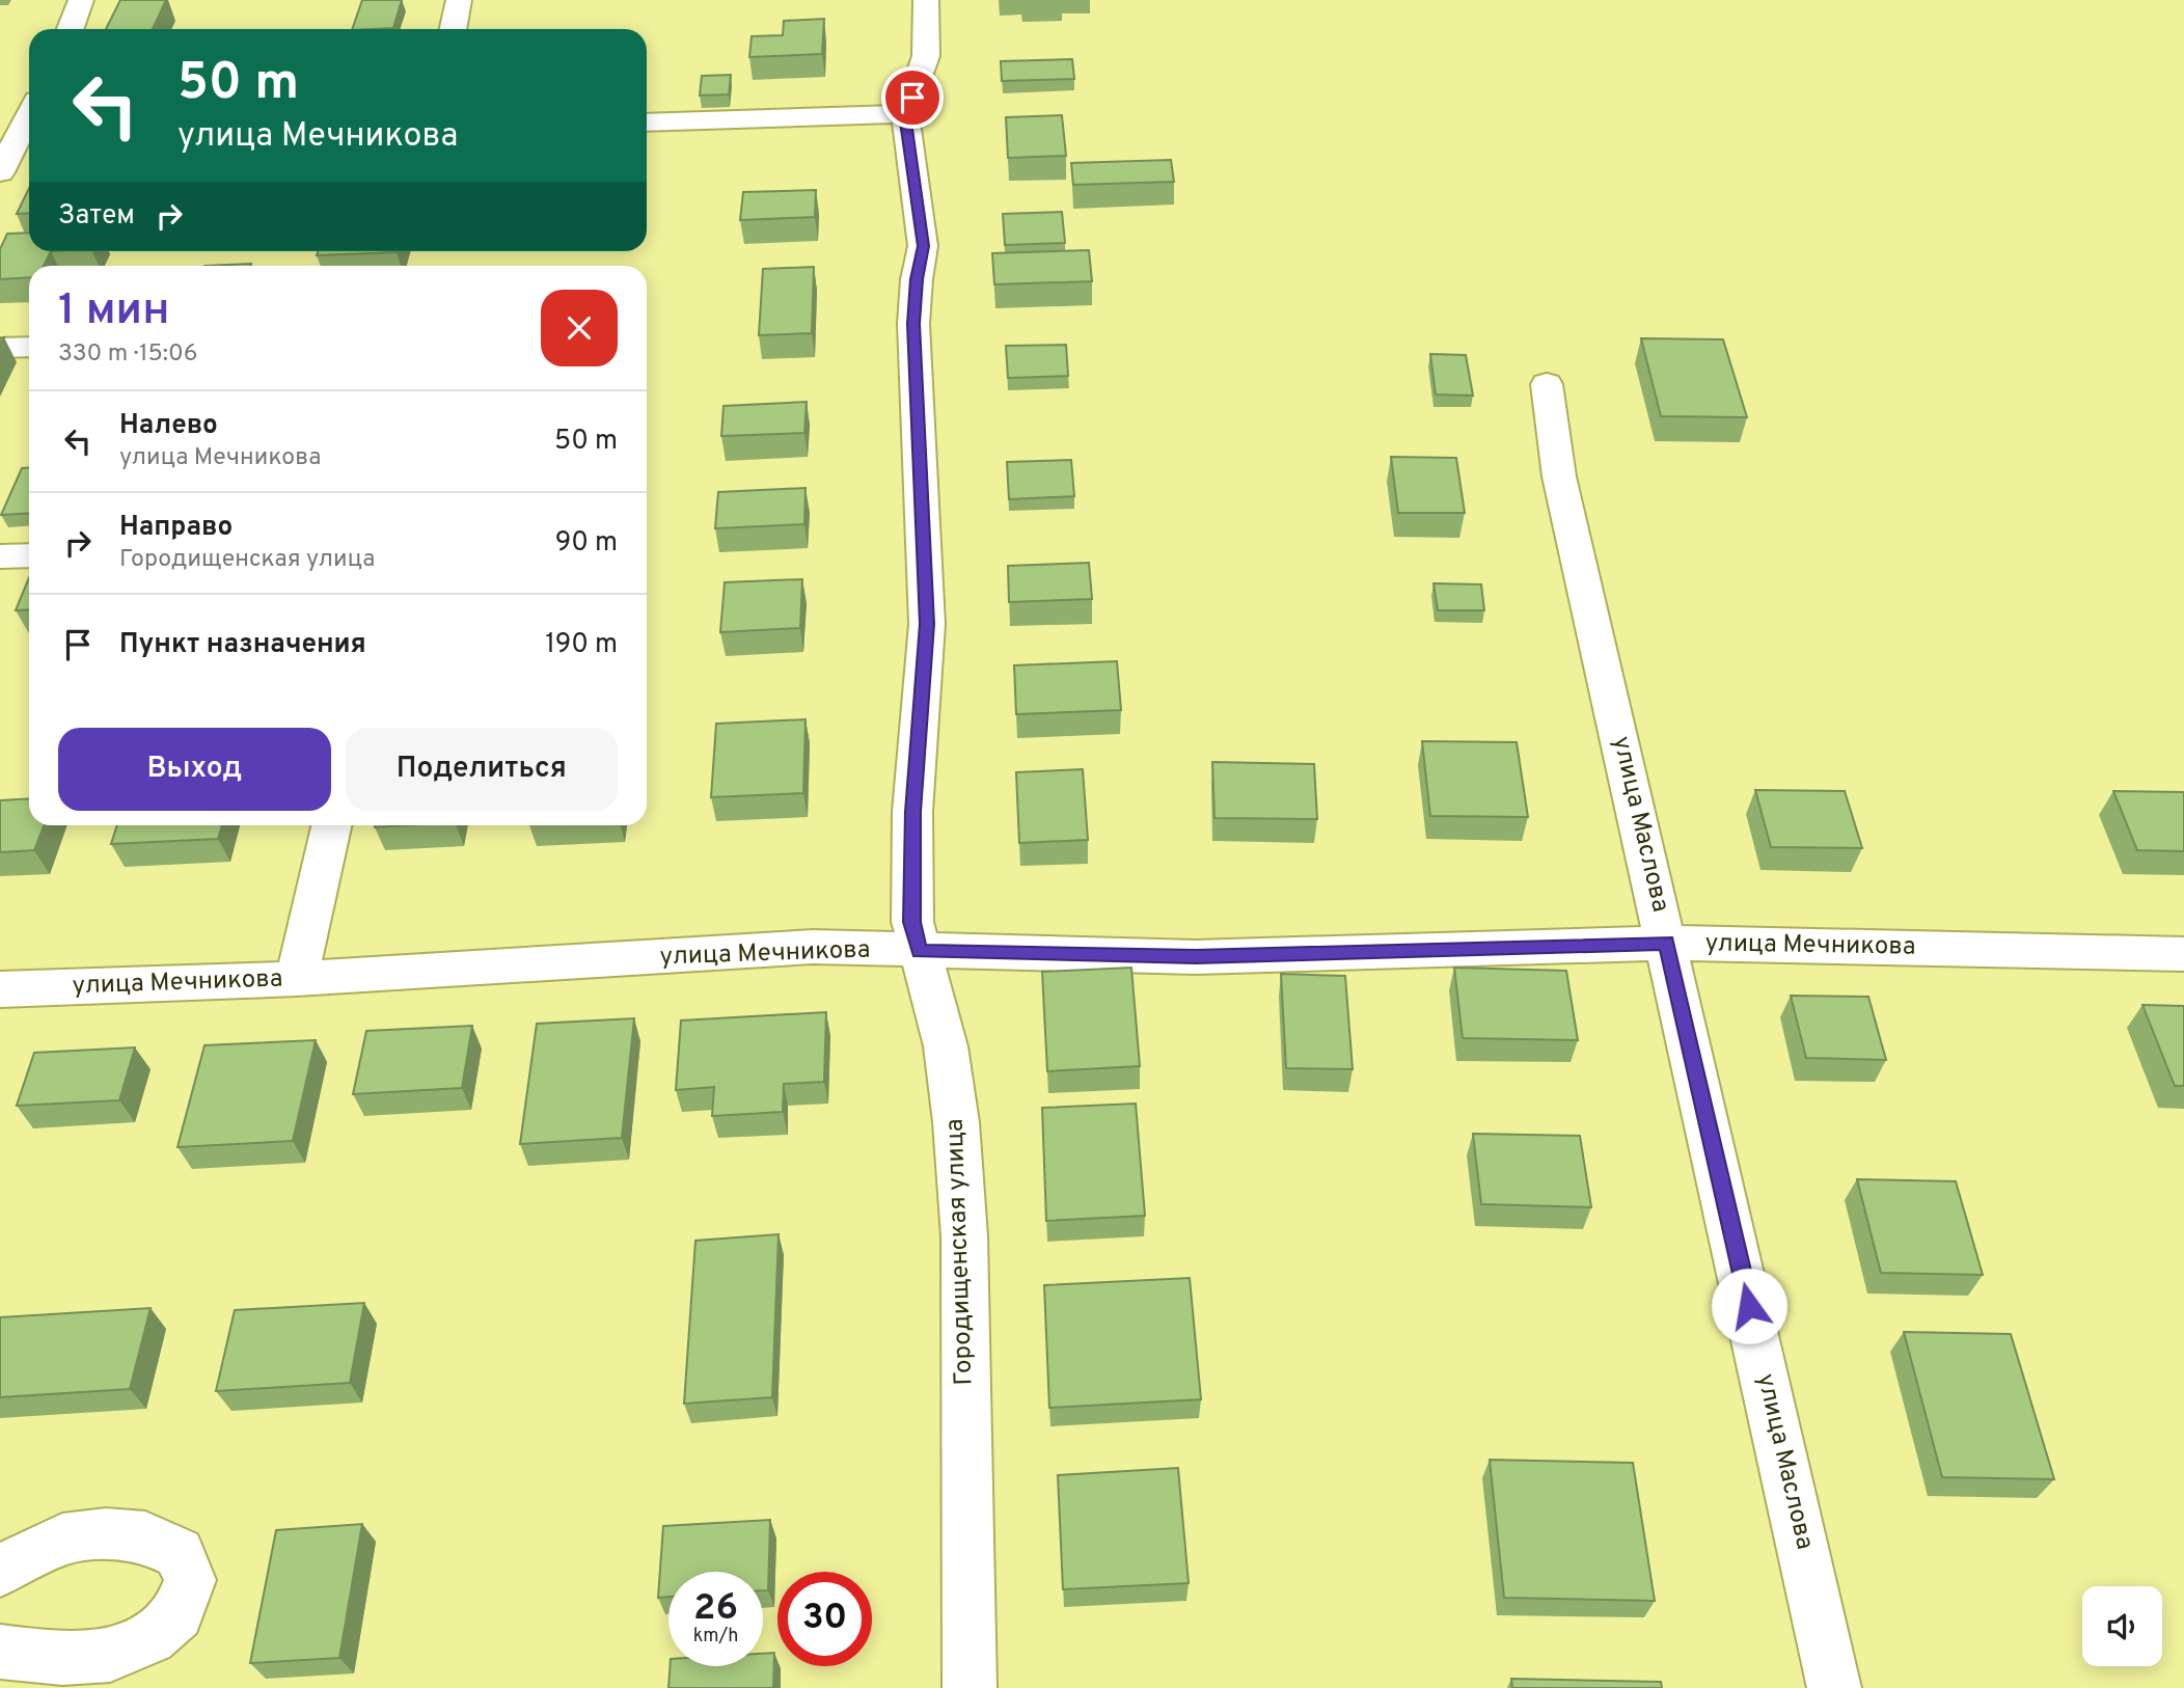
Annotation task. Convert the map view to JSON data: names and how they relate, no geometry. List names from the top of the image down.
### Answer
{
  "streets": {
    "street": ["улица Маслова", "улица Мечникова", "Городищенская улица"]
  },
  "crossings": [
    ["улица Маслова", "улица Мечникова"],
    ["улица Мечникова", "Городищенская улица"]
  ],
  "page": {
    "turn": ["50 m", "улица Мечникова"],
    "then": "Затем",
    "heading": ["1 мин", "330 m · 15:06"],
    "list": [
      {
        "name": "Налево",
        "note": "улица Мечникова",
        "value": "50 m"
      },
      {
        "name": "Направо",
        "note": "Городищенская улица",
        "value": "90 m"
      },
      {
        "name": "Пункт назначения",
        "value": "190 m"
      }
    ],
    "buttons": ["Выход", "Поделиться"],
    "speed": "26 km/h",
    "limit": "30"
  }
}
